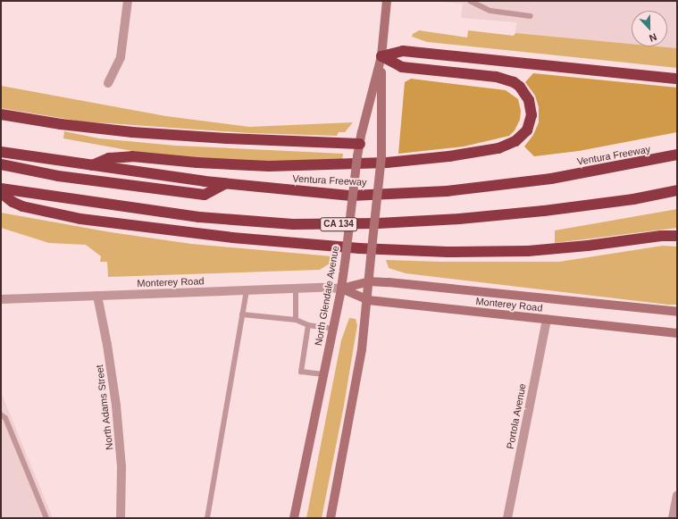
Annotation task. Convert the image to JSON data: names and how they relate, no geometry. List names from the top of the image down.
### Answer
{
  "streets": {
    "highway": ["Ventura Freeway", "CA 134"],
    "main road": ["Monterey Road", "North Glendale Avenue"],
    "street": ["North Adams Street", "Portola Avenue"]
  },
  "crossings": [
    ["Monterey Road", "North Glendale Avenue"],
    ["Monterey Road", "North Adams Street"],
    ["Monterey Road", "Portola Avenue"]
  ],
  "north": "bottom"
}
